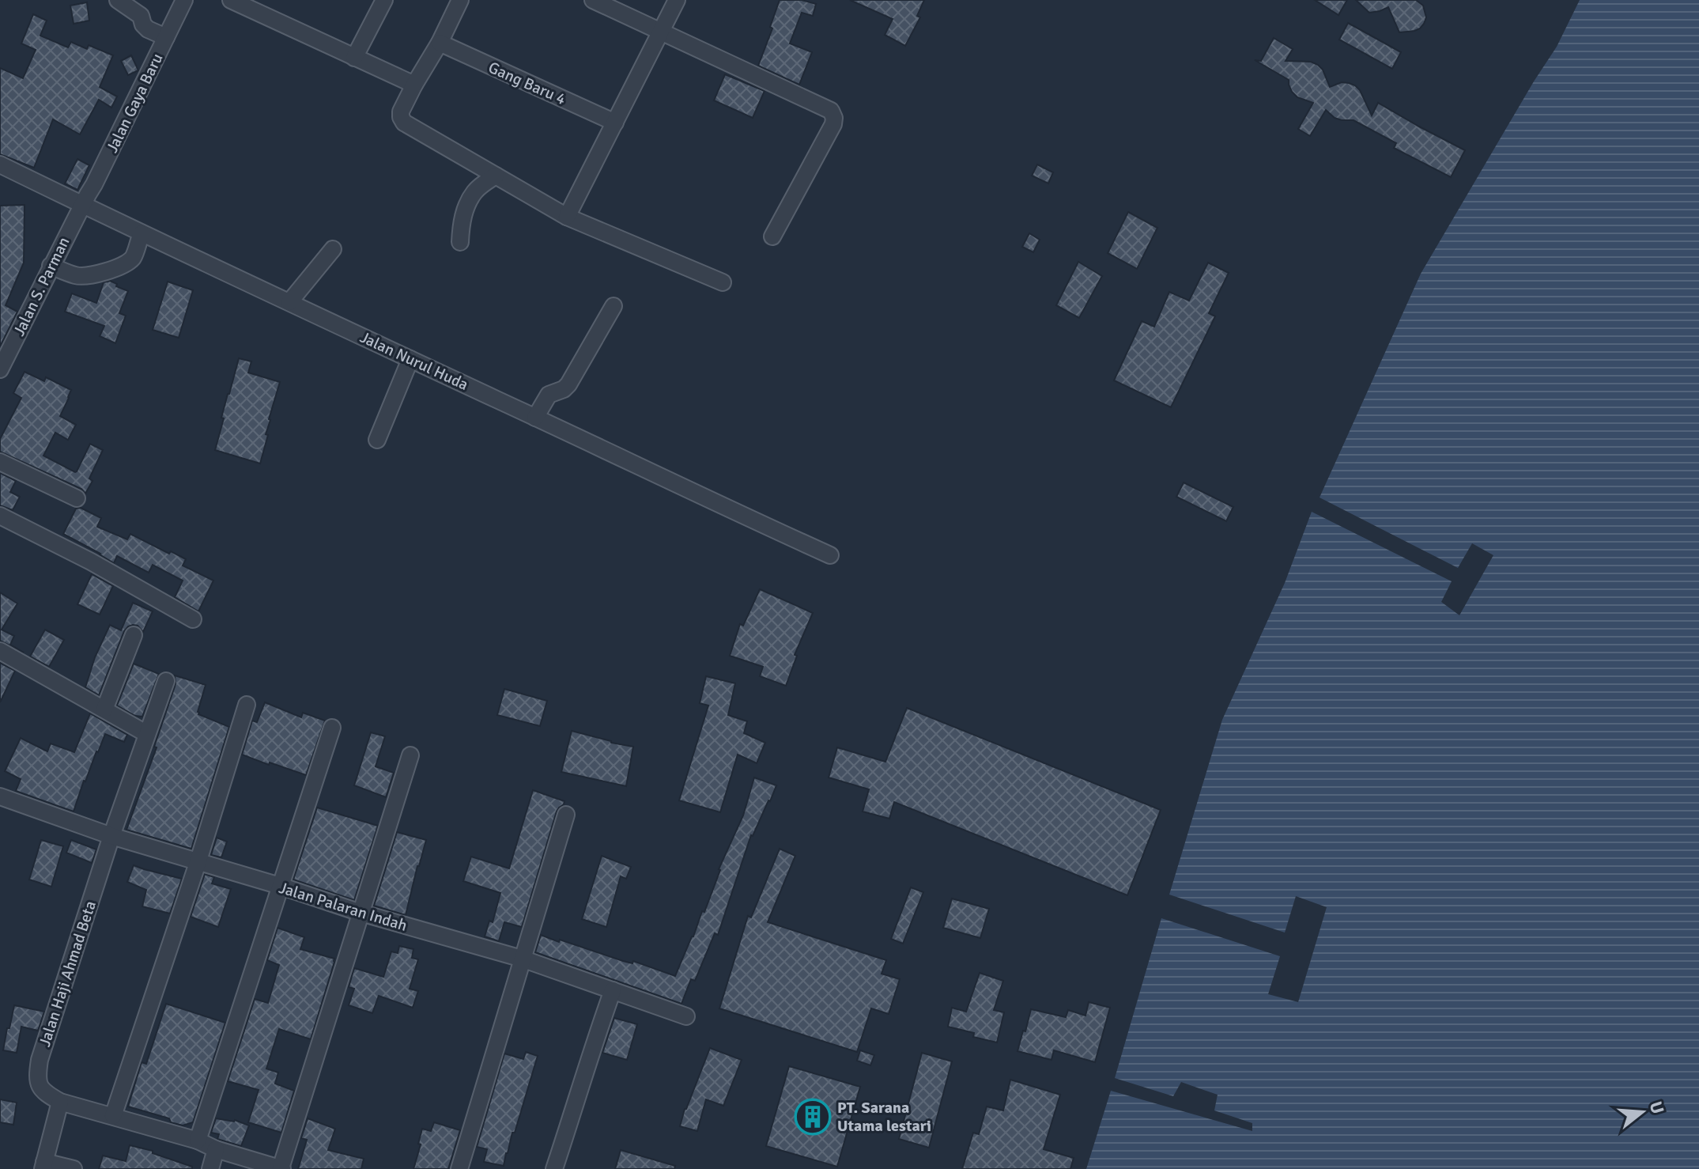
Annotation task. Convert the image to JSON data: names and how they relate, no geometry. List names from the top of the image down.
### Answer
{
  "streets": {
    "street": [
      "Gang Baru 4",
      "Jalan Gaya Baru",
      "Jalan S. Parman",
      "Jalan Nurul Huda",
      "Jalan Palaran Indah",
      "Jalan Haji Ahmad Beta"
    ]
  },
  "crossings": [
    ["Jalan Gaya Baru", "Jalan S. Parman"],
    ["Jalan Gaya Baru", "Jalan Nurul Huda"],
    ["Jalan S. Parman", "Jalan Nurul Huda"],
    ["Jalan Palaran Indah", "Jalan Haji Ahmad Beta"]
  ],
  "places": {
    "building": ["PT. Sarana Utama lestari"]
  },
  "north": "right"
}
